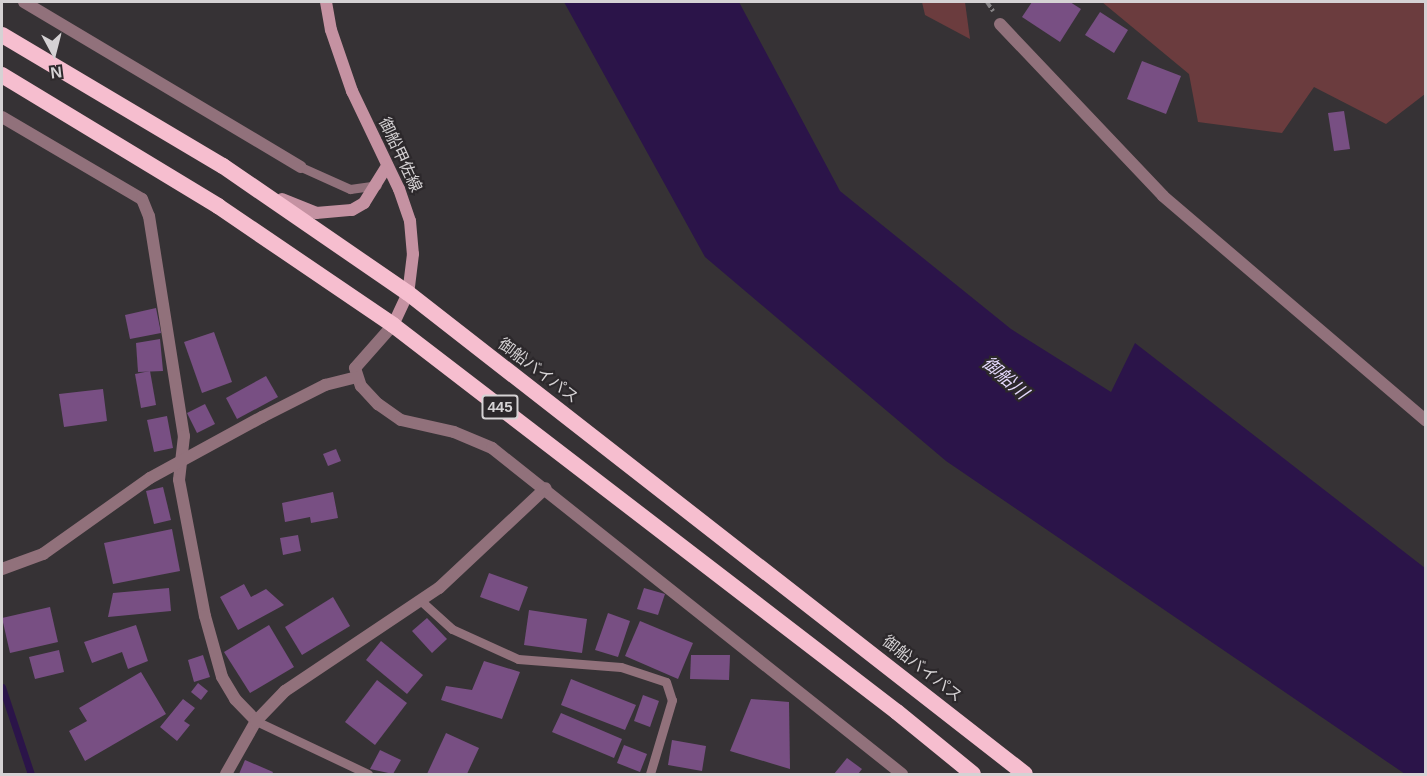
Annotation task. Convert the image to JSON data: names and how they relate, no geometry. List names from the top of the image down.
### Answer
{
  "streets": {
    "highway": ["御船バイパス", "445"],
    "main road": ["御船甲佐線"]
  },
  "crossings": [
    ["御船甲佐線", "御船バイパス"],
    ["御船甲佐線", "445"]
  ],
  "water": ["御船川"],
  "north": "bottom"
}
